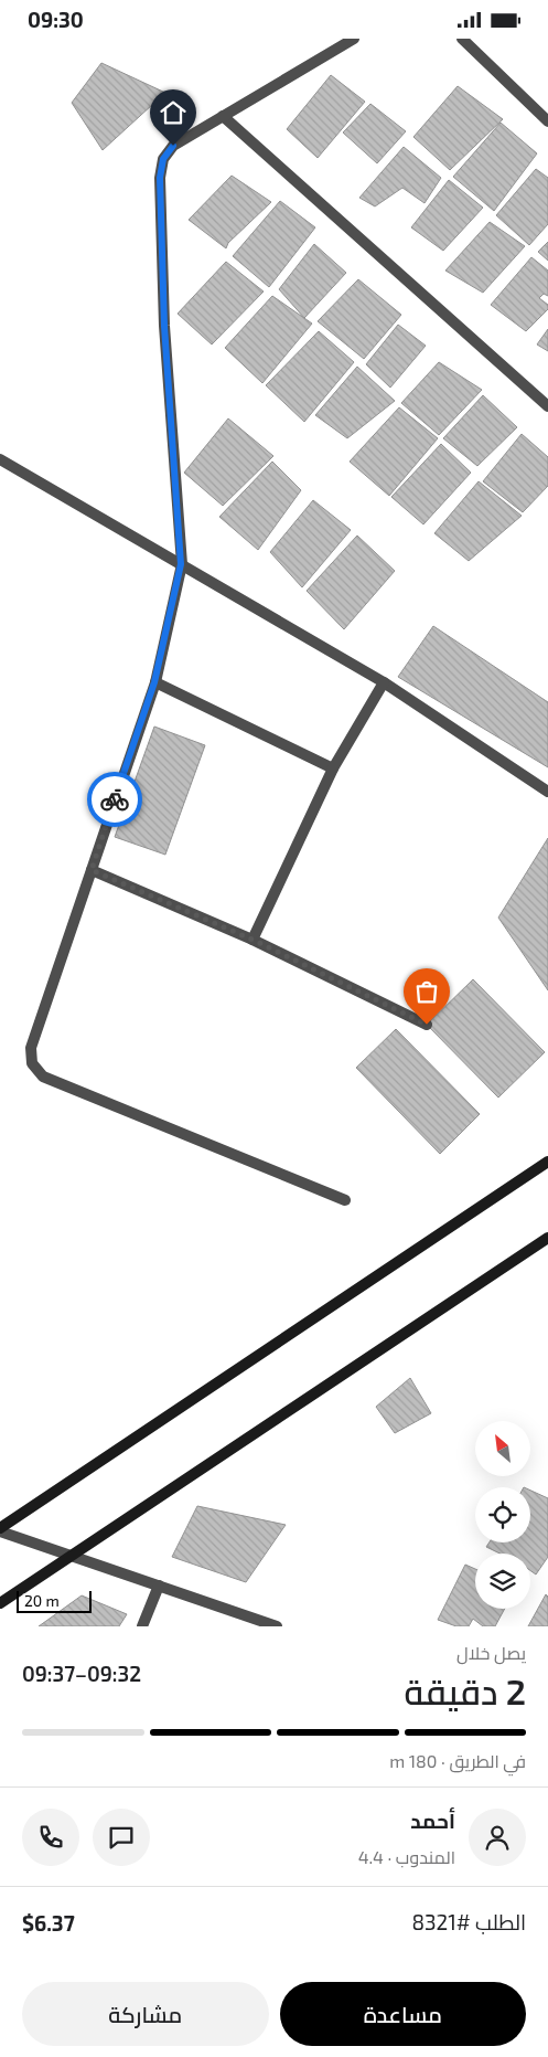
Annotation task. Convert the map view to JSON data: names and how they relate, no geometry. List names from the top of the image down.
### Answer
{
  "scale_bar": "20 m",
  "north": "top left",
  "page": {
    "status": "09:30",
    "scale": "20 m",
    "heading": ["2 دقيقة", "يصل خلال", "09:32–09:37"],
    "panel": [
      "أحمد",
      "المندوب · 4.4",
      "الطلب #8321",
      "$6.37"
    ],
    "bar": "في الطريق · 180 m",
    "buttons": ["مساعدة", "مشاركة"]
  }
}
